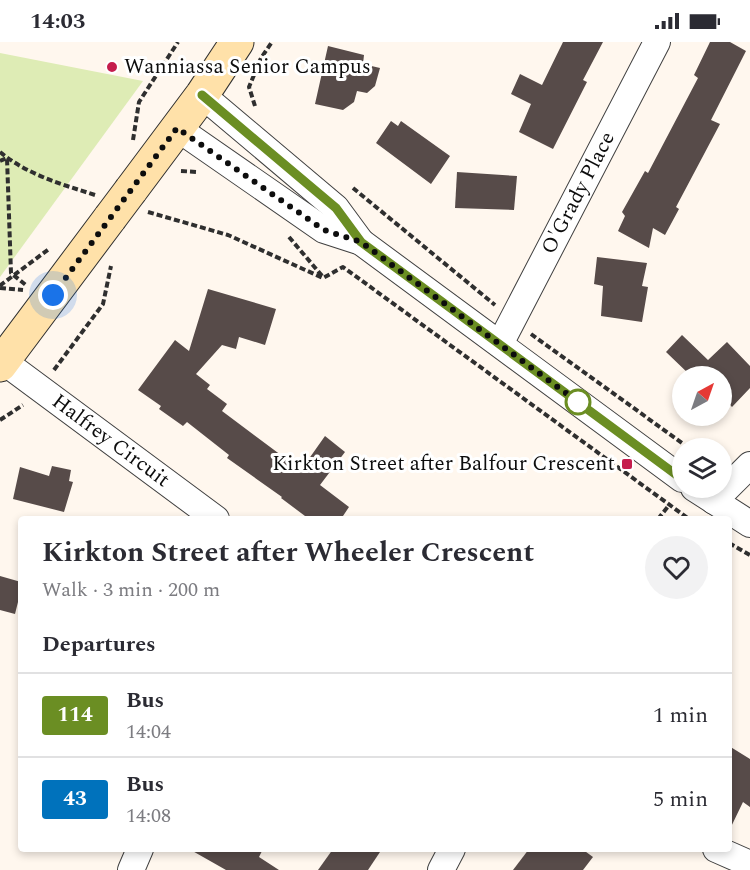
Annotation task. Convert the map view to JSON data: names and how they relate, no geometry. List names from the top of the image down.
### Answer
{
  "streets": {
    "street": ["O'Grady Place", "Halfrey Circuit"]
  },
  "places": {
    "other": ["Wanniassa Senior Campus"],
    "transit": ["Kirkton Street after Balfour Crescent"]
  },
  "lines": ["bus line 114"],
  "north": "top right",
  "page": {
    "status": "14:03",
    "heading": [
      ["Kirkton Street after Wheeler Crescent", "Walk · 3 min · 200 m"],
      "Departures"
    ],
    "list": [
      {
        "mark": "114",
        "name": "Bus",
        "note": "14:04",
        "value": "1 min"
      },
      {
        "mark": "43",
        "name": "Bus",
        "note": "14:08",
        "value": "5 min"
      }
    ]
  }
}
